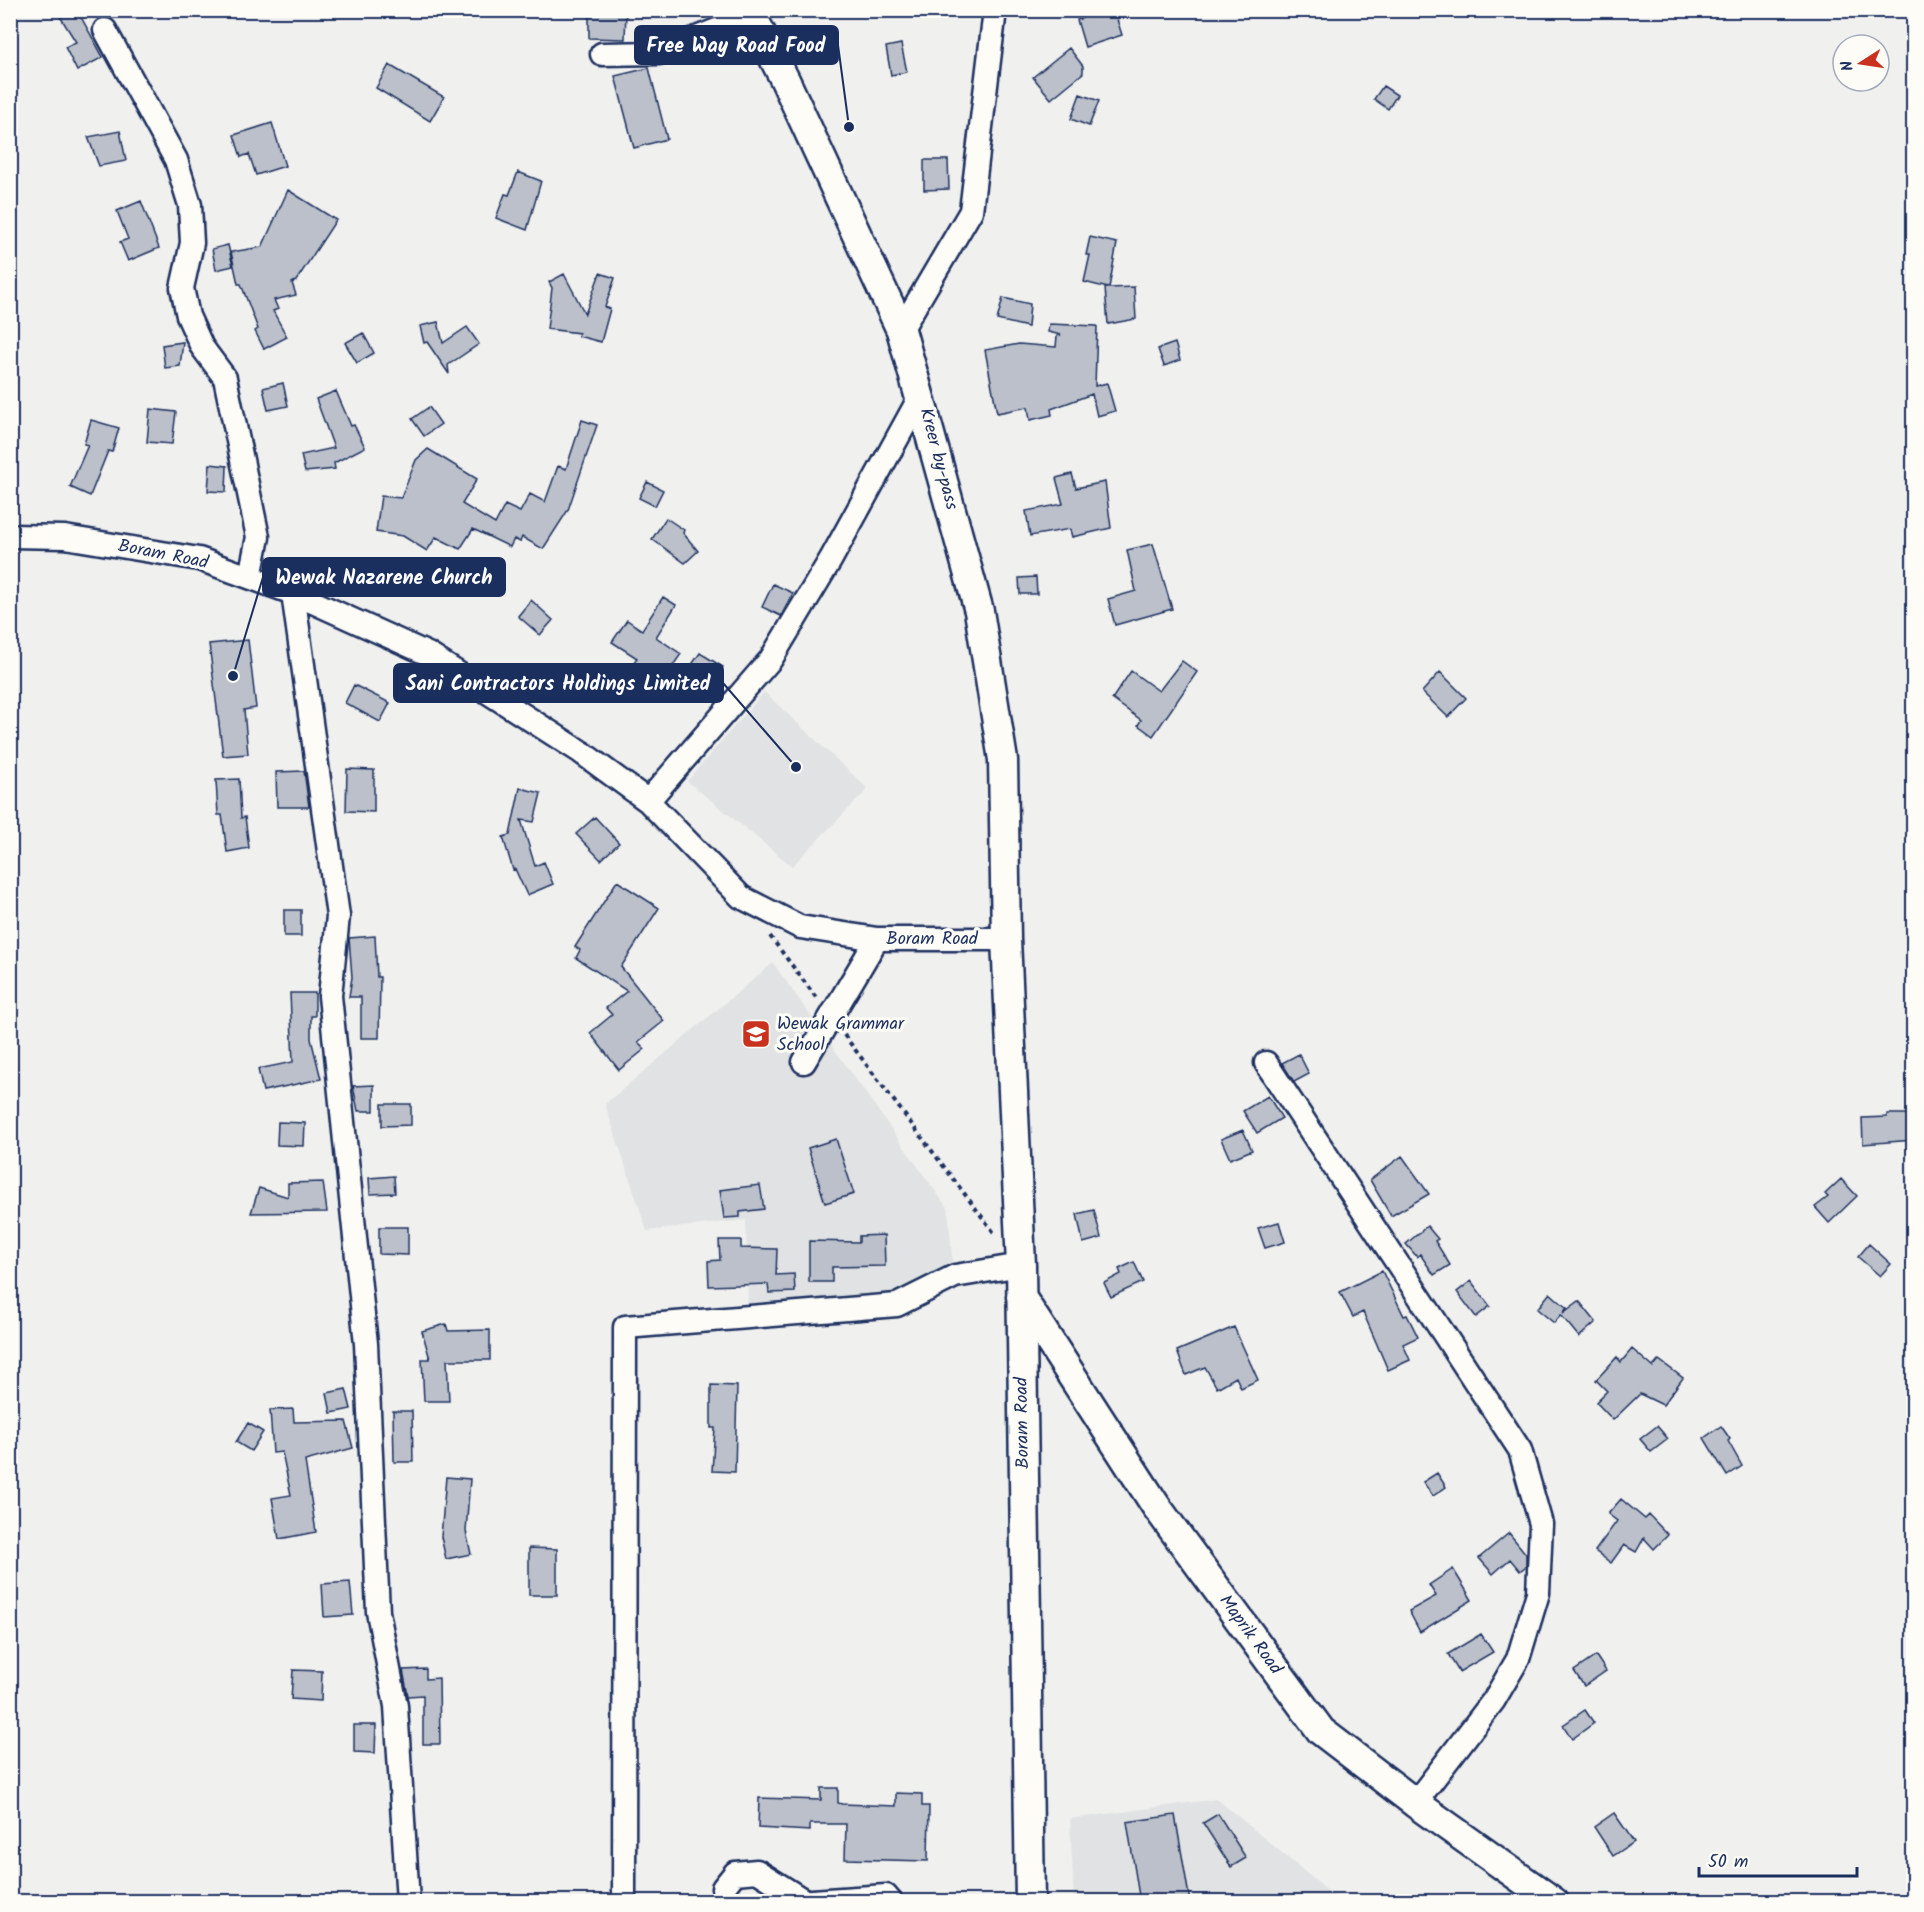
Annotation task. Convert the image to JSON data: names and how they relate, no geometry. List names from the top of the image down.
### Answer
{
  "streets": {
    "main road": ["Kreer by-pass", "Boram Road", "Maprik Road"]
  },
  "crossings": [
    ["Kreer by-pass", "Boram Road"],
    ["Boram Road", "Maprik Road"]
  ],
  "places": {
    "other": ["Free Way Road Food", "Wewak Nazarene Church", "Sani Contractors Holdings Limited"],
    "school or university": ["Wewak Grammar School"]
  },
  "scale_bar": "50 m",
  "north": "left"
}
